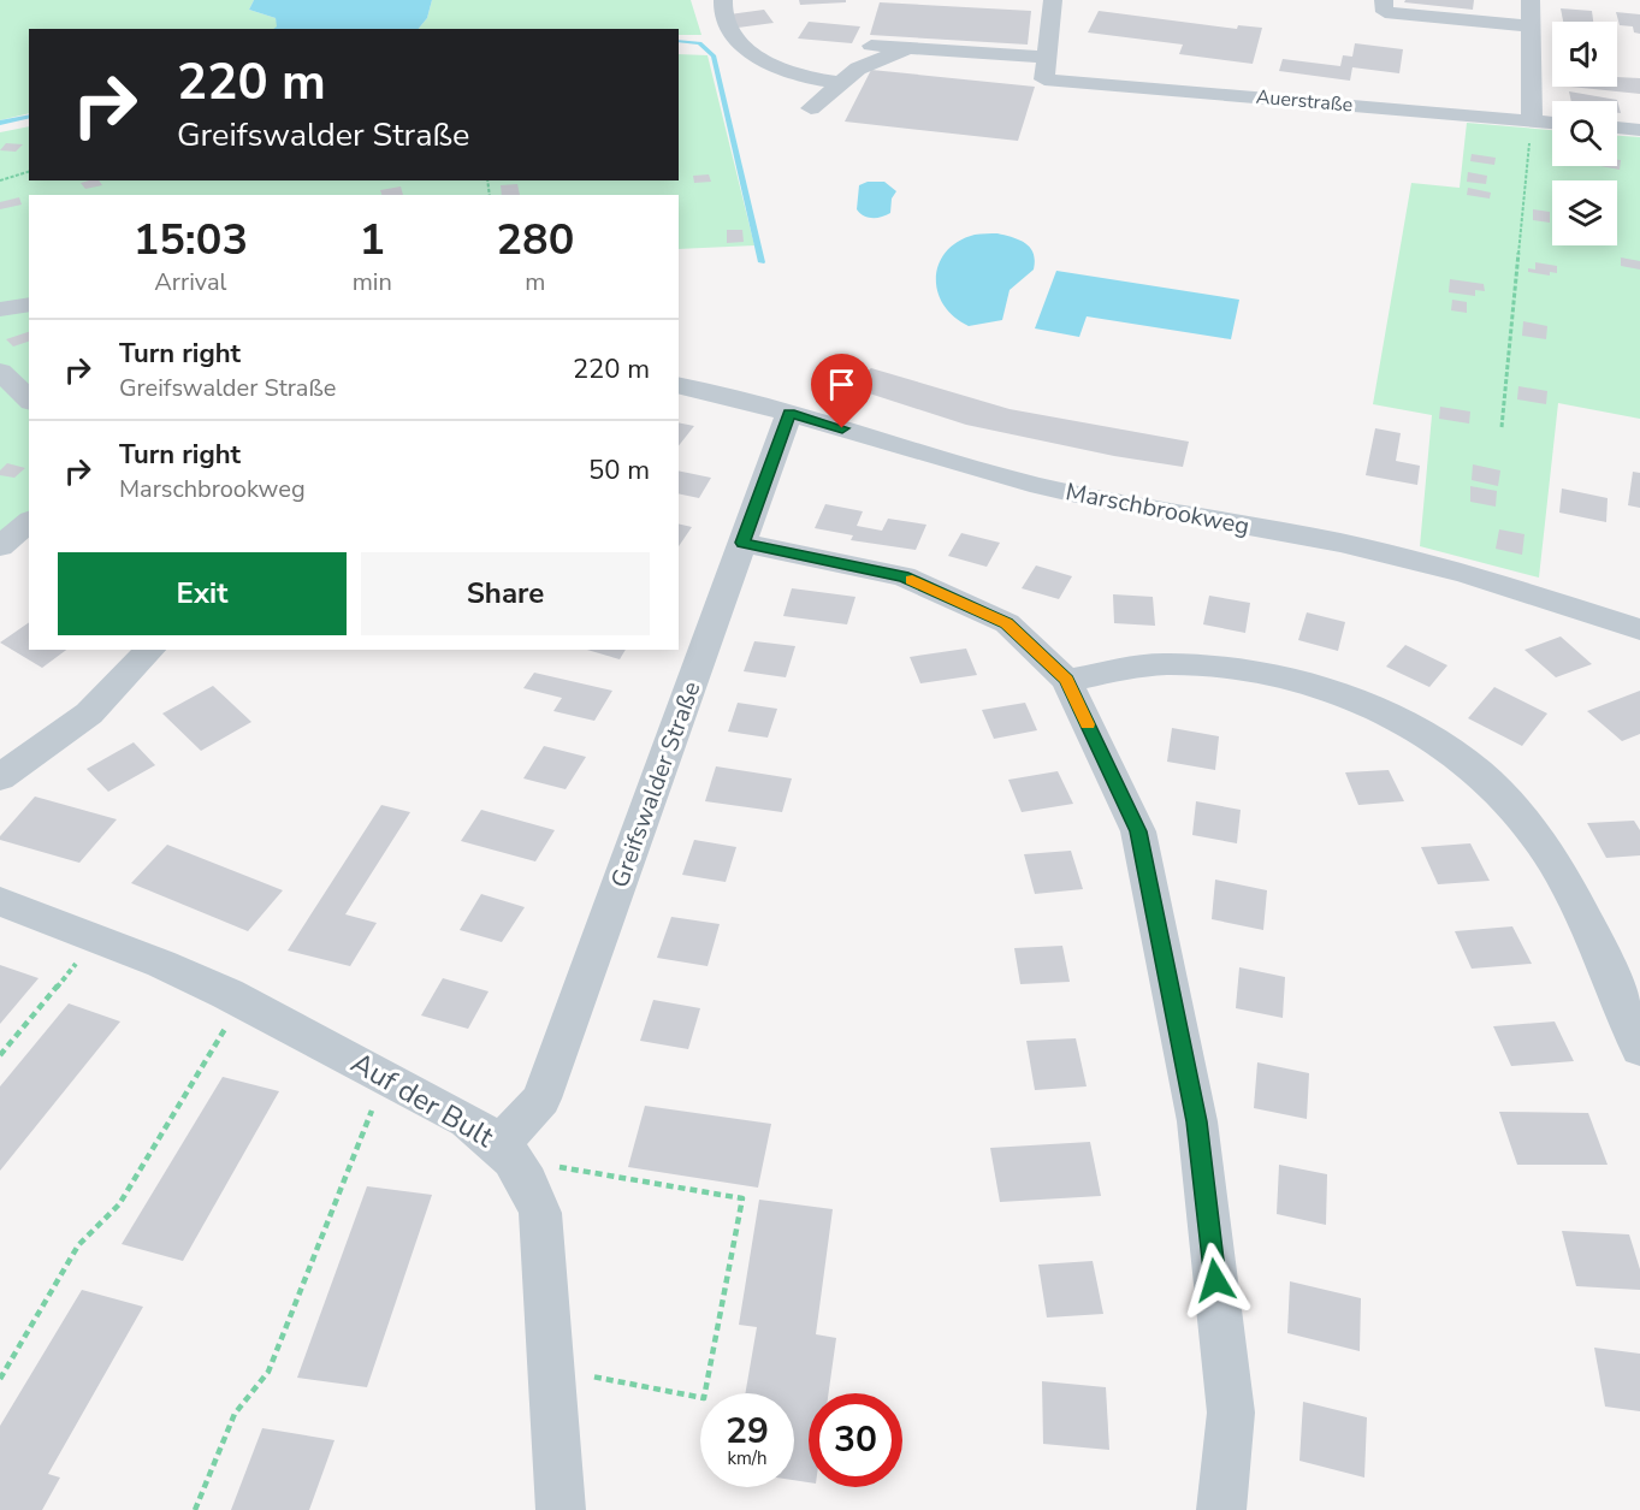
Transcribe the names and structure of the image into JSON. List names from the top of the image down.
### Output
{
  "streets": {
    "street": [
      "Auerstraße",
      "Marschbrookweg",
      "Greifswalder Straße",
      "Auf der Bult"
    ]
  },
  "crossings": [
    ["Marschbrookweg", "Greifswalder Straße"],
    ["Greifswalder Straße", "Auf der Bult"]
  ],
  "page": {
    "turn": ["220 m", "Greifswalder Straße"],
    "eta": [
      "15:03",
      "Arrival",
      "1",
      "min",
      "280",
      "m"
    ],
    "list": [
      {
        "name": "Turn right",
        "note": "Greifswalder Straße",
        "value": "220 m"
      },
      {
        "name": "Turn right",
        "note": "Marschbrookweg",
        "value": "50 m"
      }
    ],
    "buttons": ["Exit", "Share"],
    "speed": "29 km/h",
    "limit": "30"
  }
}
